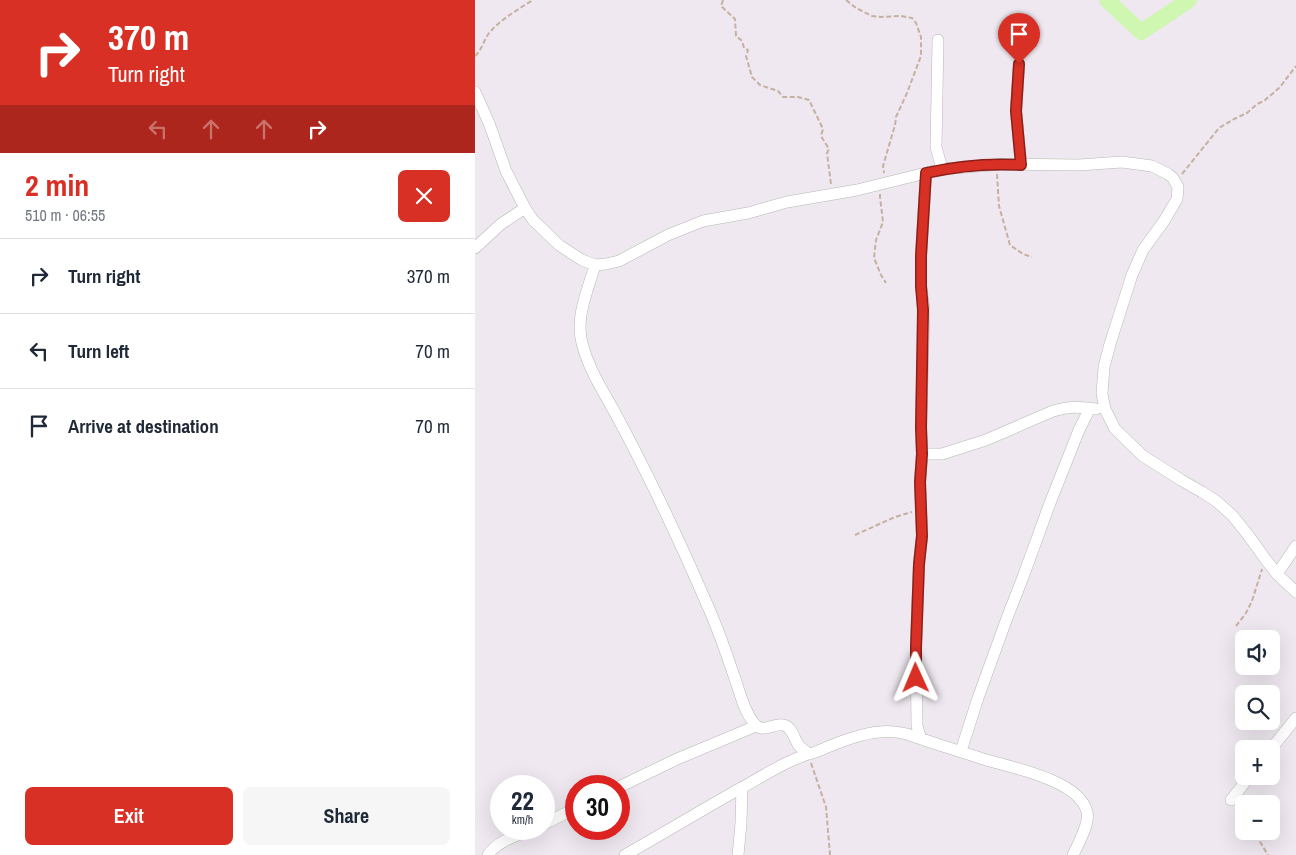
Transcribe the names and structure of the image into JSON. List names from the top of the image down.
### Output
{
  "page": {
    "turn": ["370 m", "Turn right"],
    "heading": ["2 min", "510 m · 06:55"],
    "list": [
      {
        "name": "Turn right",
        "value": "370 m"
      },
      {
        "name": "Turn left",
        "value": "70 m"
      },
      {
        "name": "Arrive at destination",
        "value": "70 m"
      }
    ],
    "map_buttons": ["+", "−"],
    "speed": "22 km/h",
    "limit": "30",
    "buttons": ["Exit", "Share"]
  }
}
